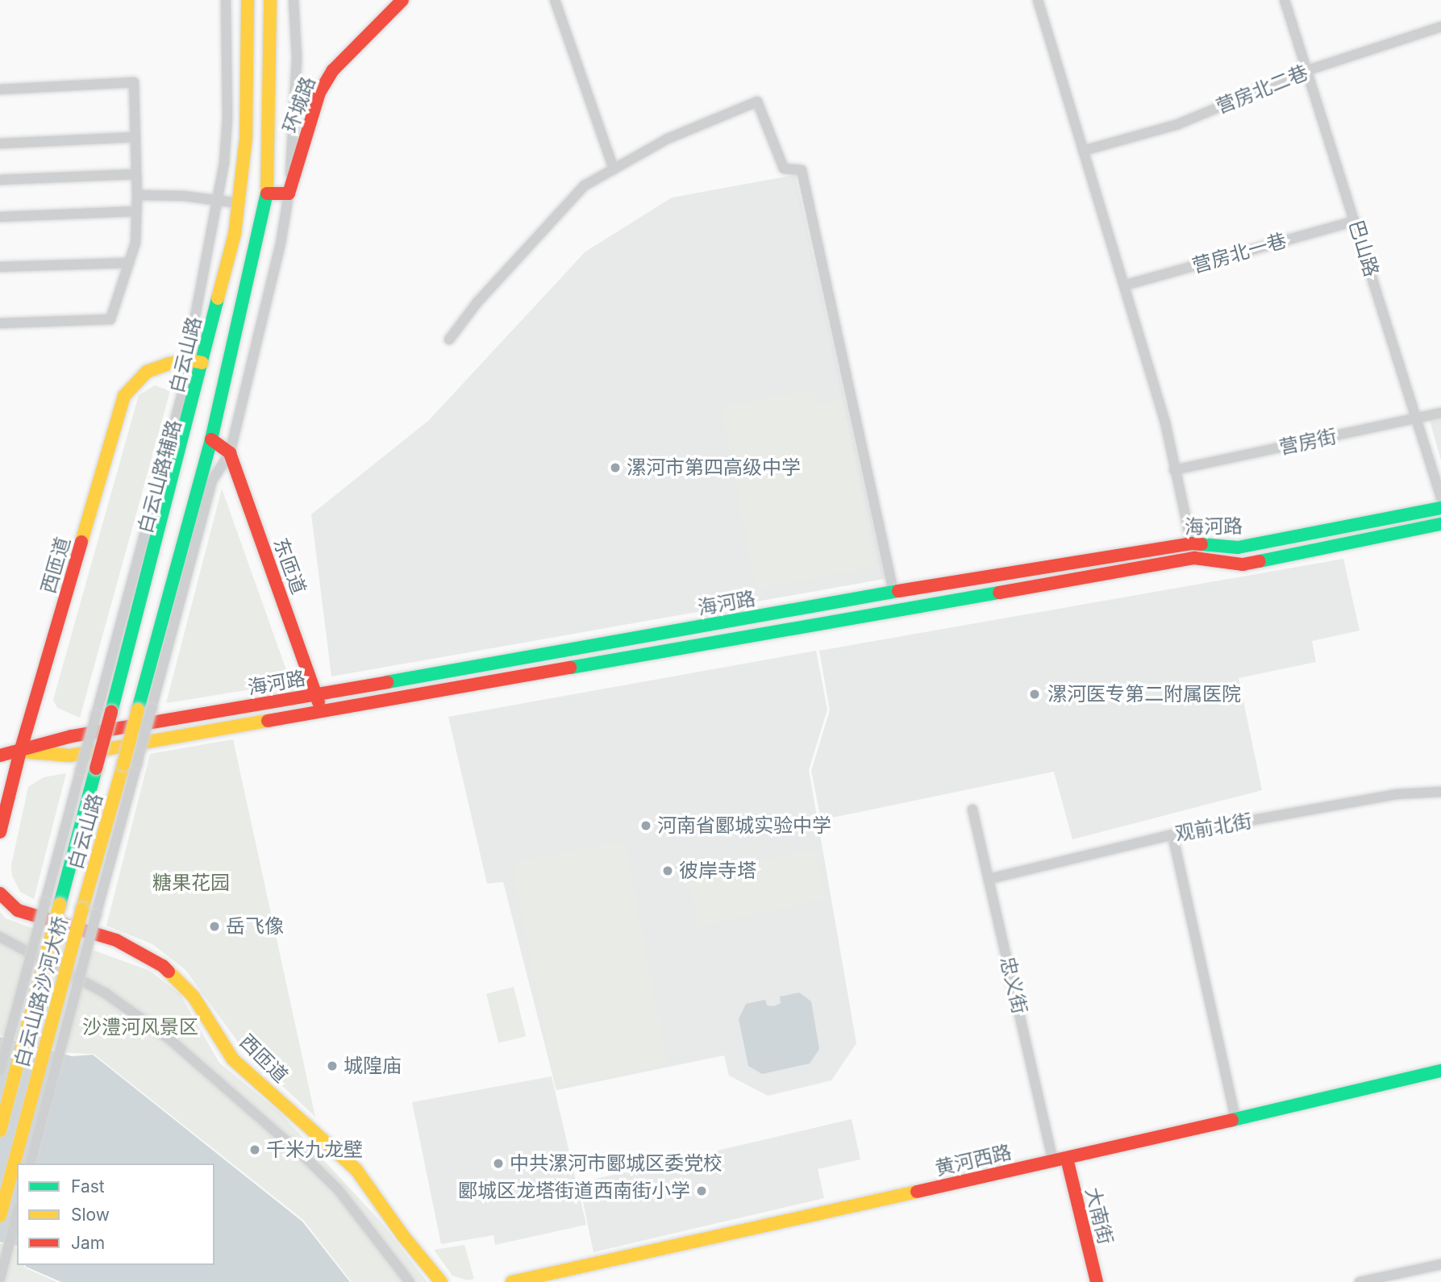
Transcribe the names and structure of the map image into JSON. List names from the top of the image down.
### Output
{
  "streets": {
    "main road": [
      "环城路",
      "白云山路",
      "海河路",
      "西匝道",
      "东匝道",
      "白云山路沙河大桥",
      "黄河西路",
      "大南街"
    ],
    "street": [
      "营房北二巷",
      "巴山路",
      "营房北一巷",
      "营房街",
      "白云山路辅路",
      "观前北街",
      "忠义街"
    ]
  },
  "crossings": [
    ["营房北二巷", "巴山路"],
    ["巴山路", "营房北一巷"],
    ["巴山路", "营房街"],
    ["白云山路", "白云山路辅路"],
    ["白云山路", "西匝道"],
    ["白云山路", "白云山路沙河大桥"],
    ["白云山路辅路", "西匝道"],
    ["白云山路辅路", "白云山路沙河大桥"],
    ["海河路", "西匝道"],
    ["海河路", "东匝道"],
    ["东匝道", "白云山路沙河大桥"],
    ["观前北街", "忠义街"],
    ["忠义街", "黄河西路"],
    ["黄河西路", "大南街"]
  ],
  "parks": ["糖果花园", "沙澧河风景区"],
  "places": [
    "漯河市第四高级中学",
    "漯河医专第二附属医院",
    "河南省郾城实验中学",
    "彼岸寺塔",
    "岳飞像",
    "城隍庙",
    "千米九龙壁",
    "中共漯河市郾城区委党校",
    "郾城区龙塔街道西南街小学"
  ],
  "legend": ["Fast", "Slow", "Jam"]
}
